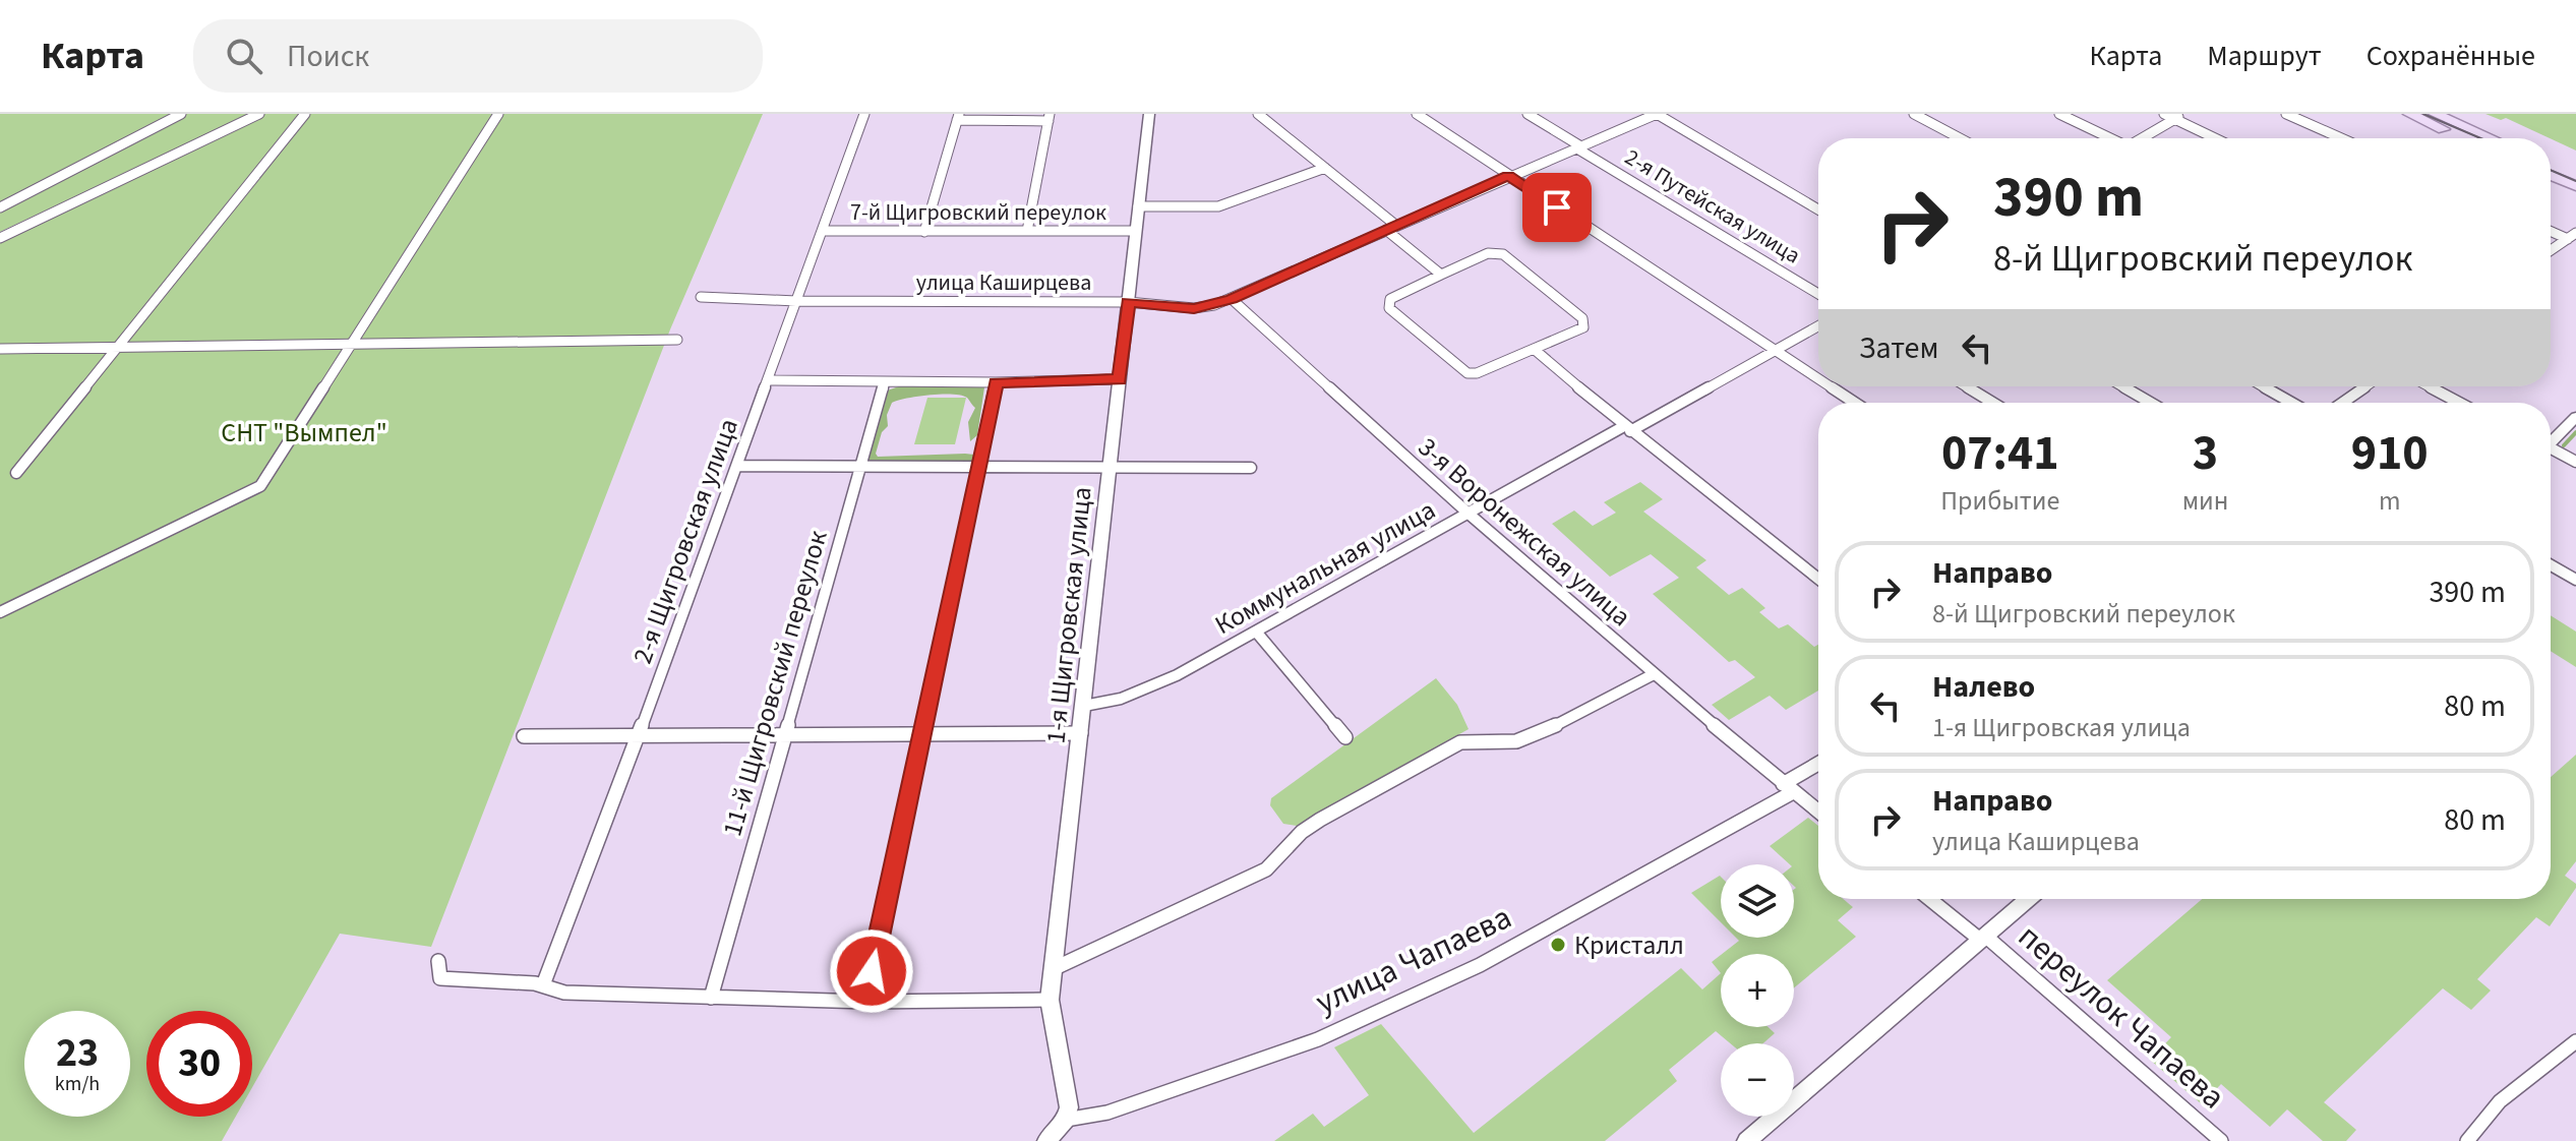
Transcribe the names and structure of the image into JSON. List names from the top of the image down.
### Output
{
  "streets": {
    "street": [
      "2-я Путейская улица",
      "7-й Щигровский переулок",
      "улица Каширцева",
      "3-я Воронежская улица",
      "2-я Щигровская улица",
      "Коммунальная улица",
      "1-я Щигровская улица",
      "11-й Щигровский переулок",
      "улица Чапаева",
      "переулок Чапаева"
    ]
  },
  "crossings": [
    ["2-я Путейская улица", "улица Каширцева"],
    ["7-й Щигровский переулок", "2-я Щигровская улица"],
    ["7-й Щигровский переулок", "1-я Щигровская улица"],
    ["улица Каширцева", "3-я Воронежская улица"],
    ["улица Каширцева", "2-я Щигровская улица"],
    ["улица Каширцева", "1-я Щигровская улица"],
    ["3-я Воронежская улица", "Коммунальная улица"],
    ["3-я Воронежская улица", "улица Чапаева"],
    ["Коммунальная улица", "1-я Щигровская улица"],
    ["1-я Щигровская улица", "улица Чапаева"]
  ],
  "parks": ["СНТ \"Вымпел\""],
  "places": ["Кристалл"],
  "page": {
    "header": "Карта",
    "search": "Поиск",
    "nav": ["Карта", "Маршрут", "Сохранённые"],
    "turn": ["390 m", "8-й Щигровский переулок"],
    "then": "Затем",
    "eta": [
      "07:41",
      "Прибытие",
      "3",
      "мин",
      "910",
      "m"
    ],
    "list": [
      {
        "name": "Направо",
        "note": "8-й Щигровский переулок",
        "value": "390 m"
      },
      {
        "name": "Налево",
        "note": "1-я Щигровская улица",
        "value": "80 m"
      },
      {
        "name": "Направо",
        "note": "улица Каширцева",
        "value": "80 m"
      }
    ],
    "map_buttons": ["+", "−"],
    "speed": "23 km/h",
    "limit": "30"
  }
}
